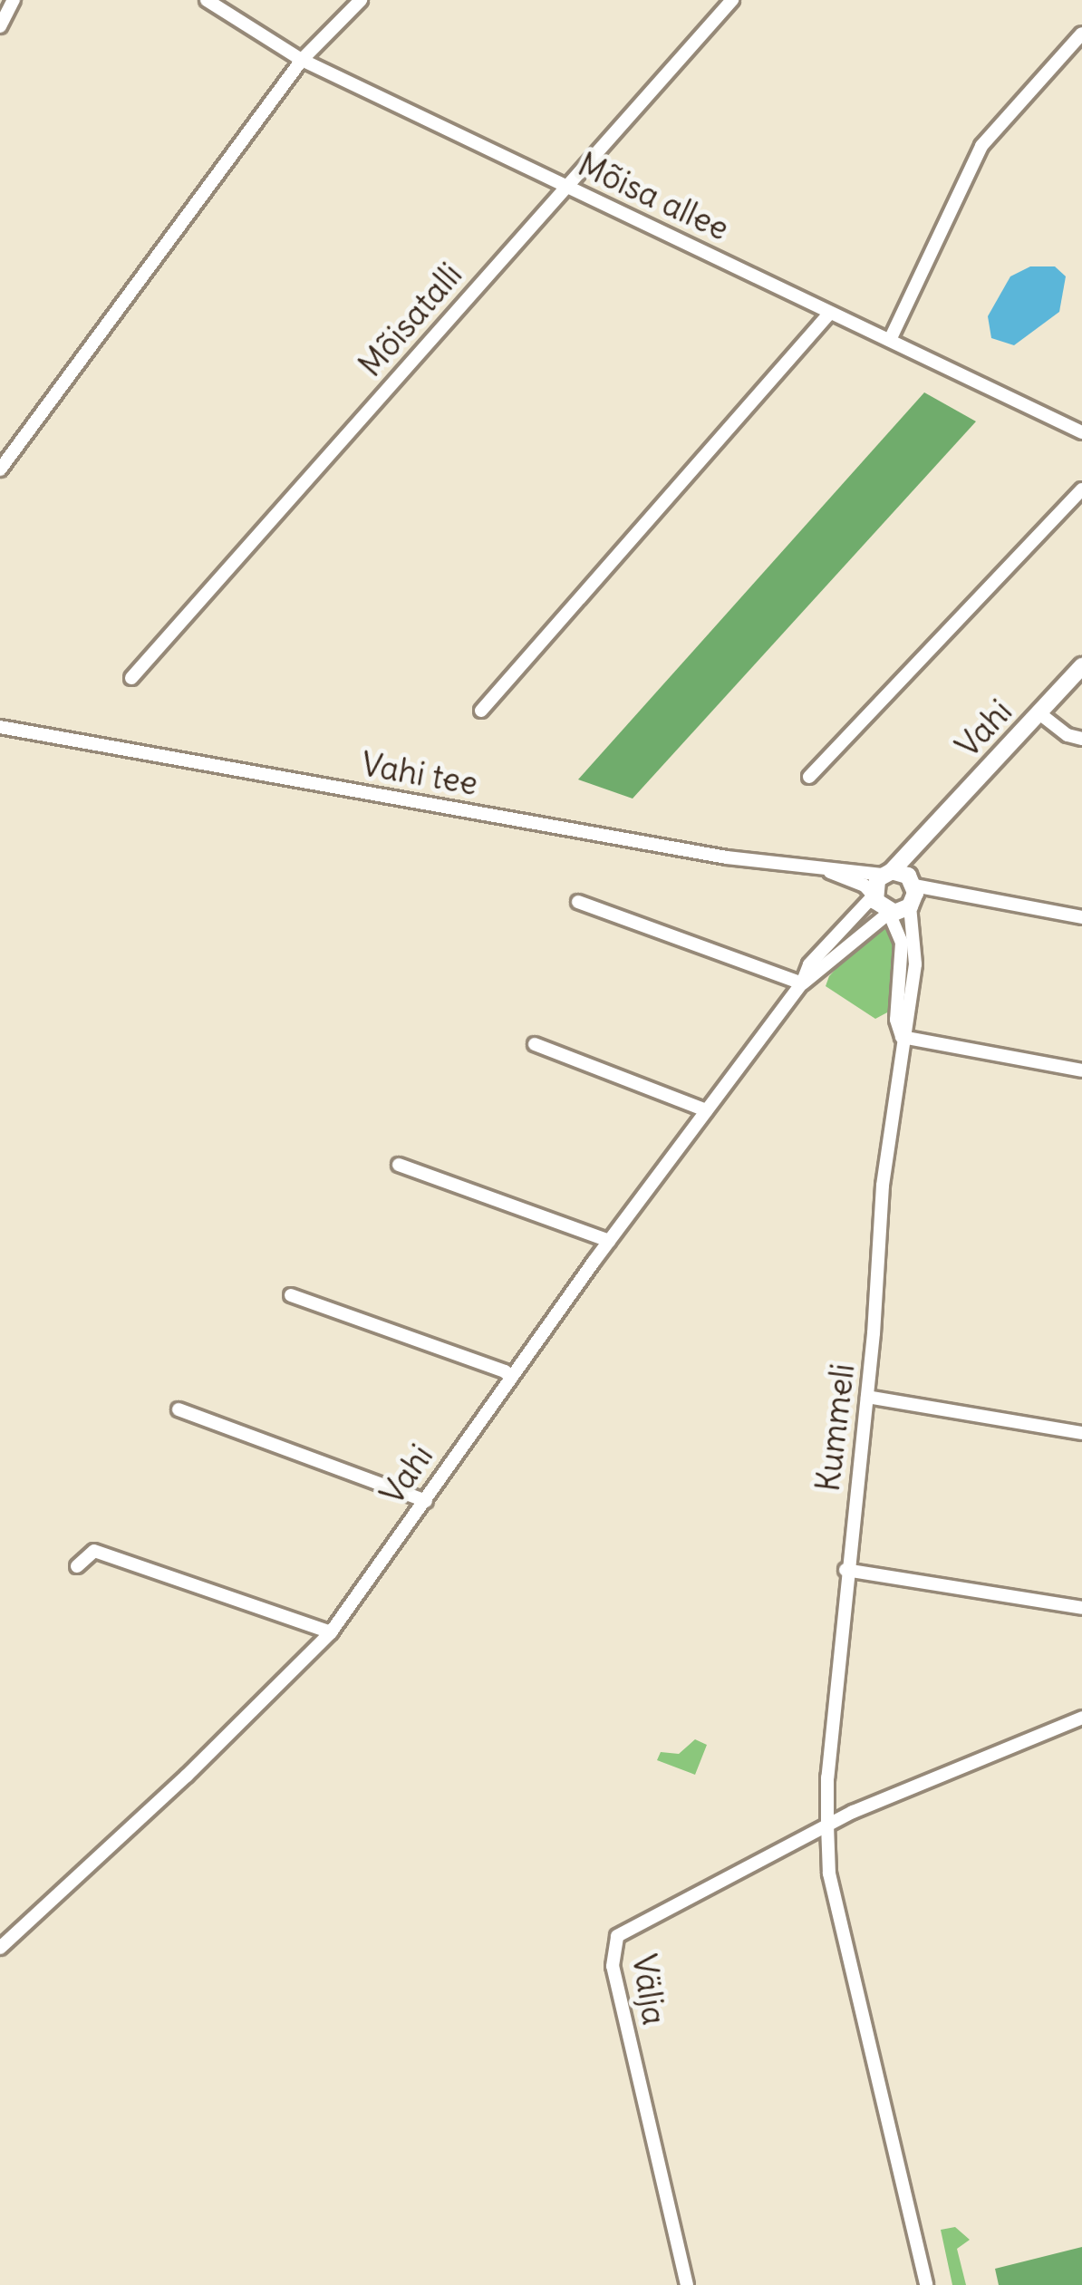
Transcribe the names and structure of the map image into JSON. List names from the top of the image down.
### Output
{
  "streets": {
    "street": [
      "Mõisa allee",
      "Mõisatalli",
      "Vahi",
      "Vahi tee",
      "Kummeli",
      "Välja"
    ]
  },
  "crossings": [
    ["Mõisa allee", "Mõisatalli"],
    ["Vahi", "Vahi tee"],
    ["Vahi", "Kummeli"],
    ["Vahi tee", "Kummeli"],
    ["Kummeli", "Välja"]
  ]
}
